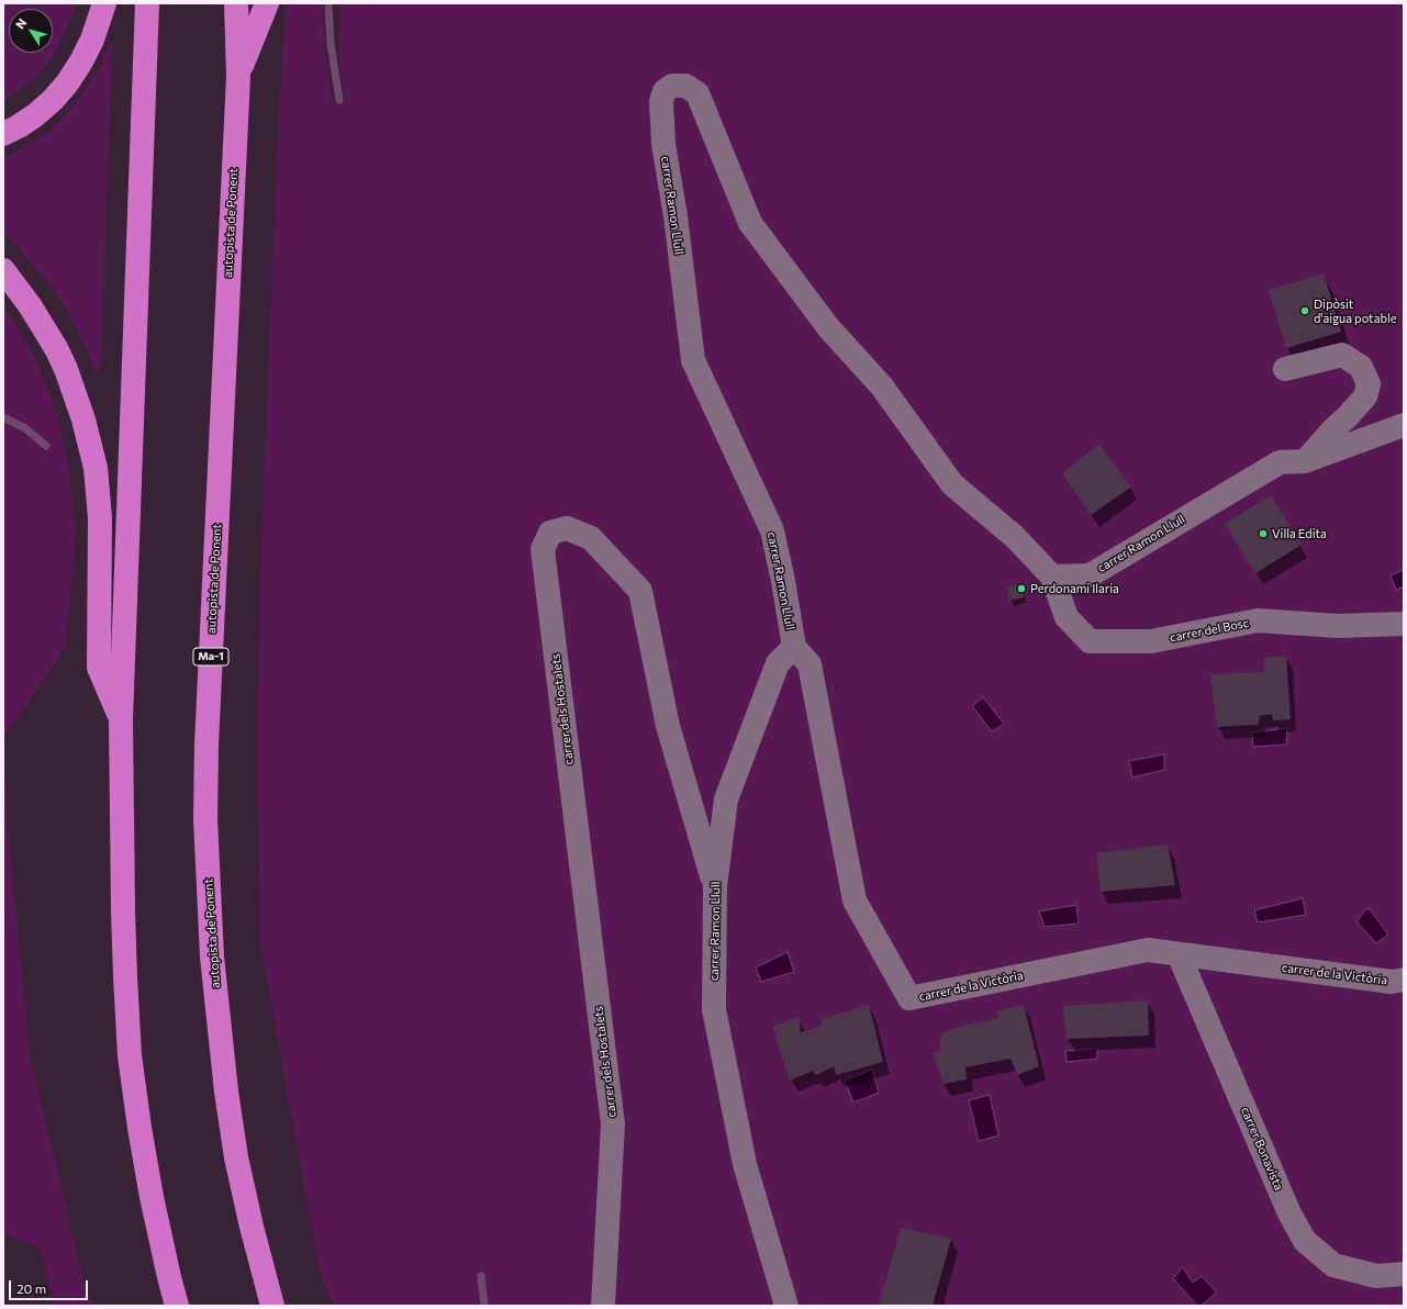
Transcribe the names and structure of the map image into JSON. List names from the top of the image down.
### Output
{
  "streets": {
    "highway": ["autopista de Ponent", "Ma-1"],
    "street": [
      "carrer Ramon Llull",
      "carrer del Bosc",
      "carrer dels Hostalets",
      "carrer de la Victòria",
      "carrer Bonavista"
    ]
  },
  "crossings": [
    ["carrer Ramon Llull", "carrer del Bosc"],
    ["carrer Ramon Llull", "carrer dels Hostalets"],
    ["carrer Ramon Llull", "carrer de la Victòria"],
    ["carrer de la Victòria", "carrer Bonavista"]
  ],
  "places": ["Dipòsit d'aigua potable", "Villa Edita", "Perdonami Ilaria"],
  "scale_bar": "20 m",
  "north": "top left"
}
